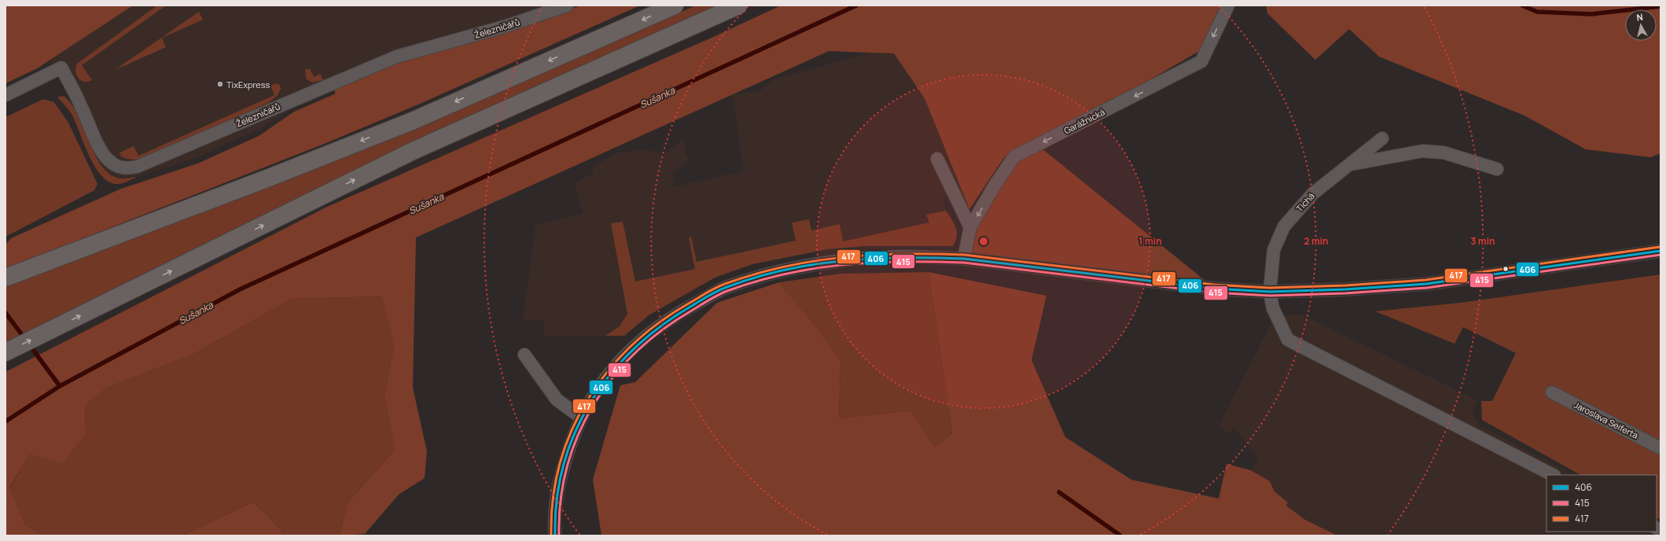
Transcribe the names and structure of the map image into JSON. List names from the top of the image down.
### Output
{
  "streets": {
    "street": [
      "Železničářů",
      "Garážnická",
      "Tichá",
      "Jaroslava Seiferta"
    ]
  },
  "one_way": ["Garážnická"],
  "water": ["Sušanka"],
  "places": ["TixExpress"],
  "lines": ["transit line 417", "transit line 406", "transit line 415"],
  "legend": ["406", "415", "417"],
  "north": "top",
  "rings": ["1 min", "2 min", "3 min"]
}
